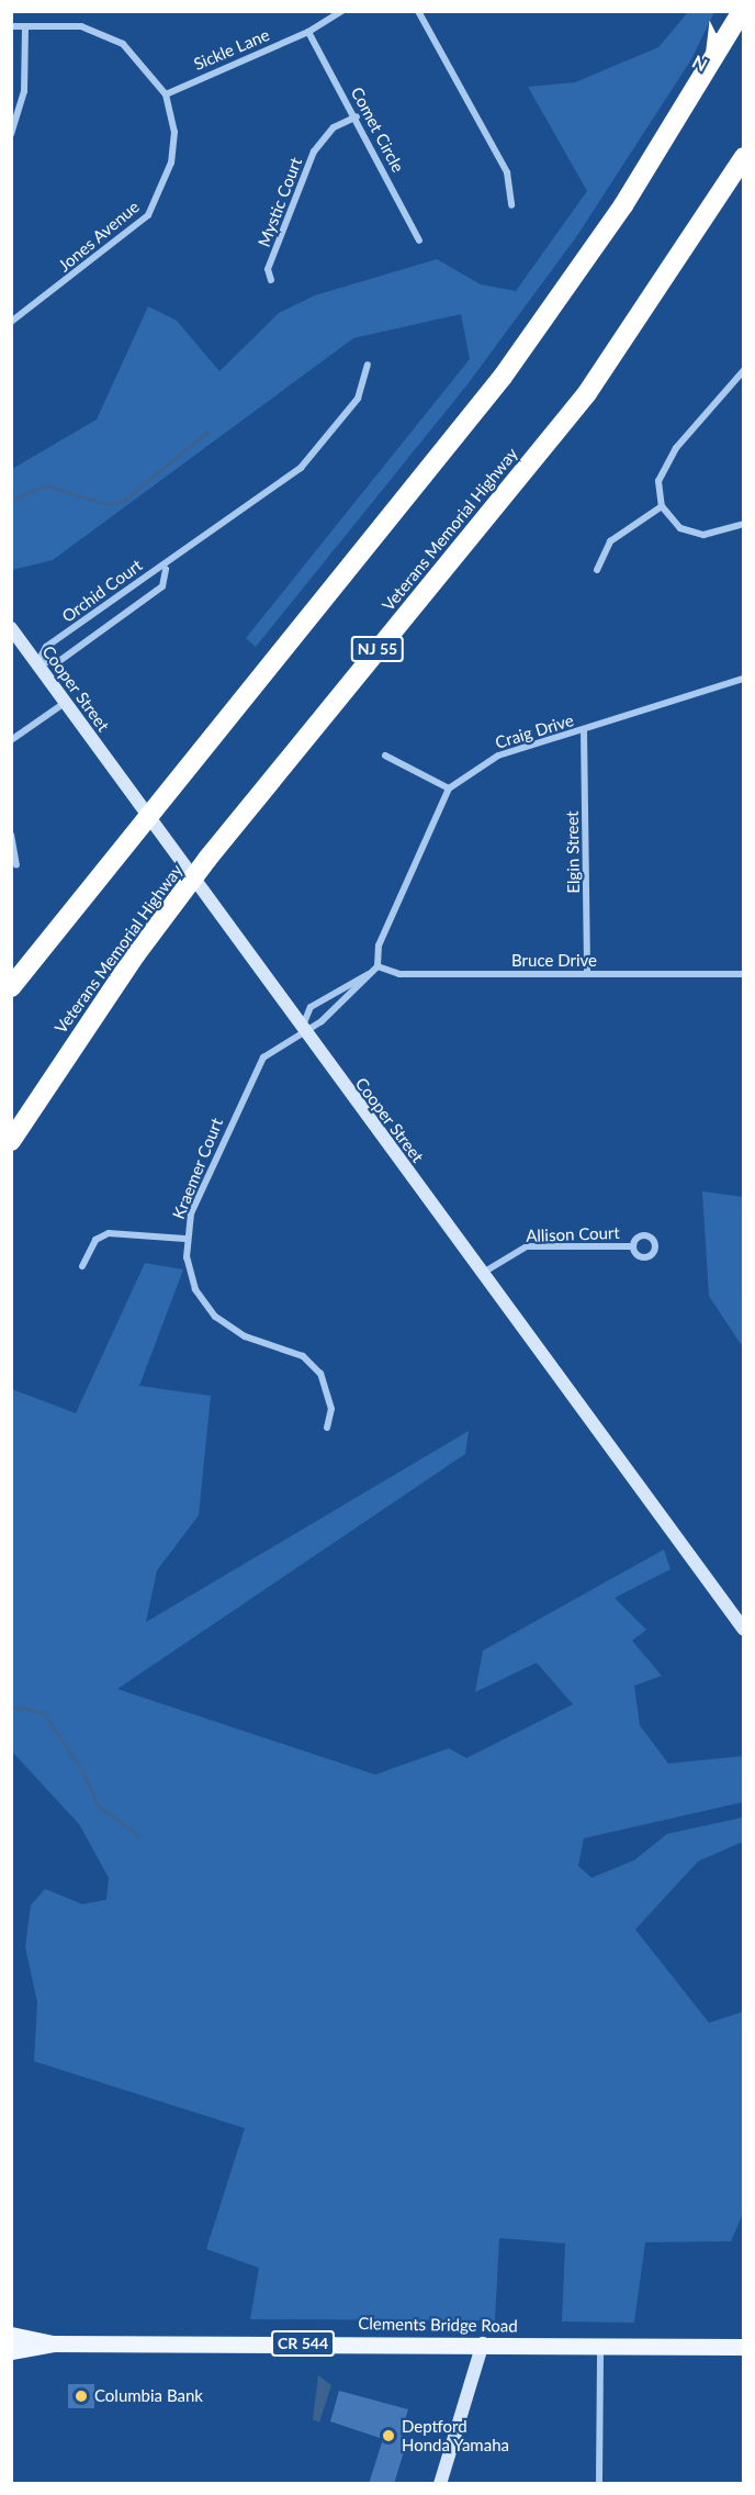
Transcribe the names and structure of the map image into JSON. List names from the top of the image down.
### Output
{
  "streets": {
    "highway": ["Veterans Memorial Highway", "NJ 55"],
    "main road": ["Cooper Street", "Clements Bridge Road", "CR 544"],
    "street": [
      "Sickle Lane",
      "Comet Circle",
      "Mystic Court",
      "Jones Avenue",
      "Orchid Court",
      "Craig Drive",
      "Elgin Street",
      "Bruce Drive",
      "Kraemer Court",
      "Allison Court"
    ]
  },
  "crossings": [
    ["Sickle Lane", "Comet Circle"],
    ["Sickle Lane", "Jones Avenue"],
    ["Comet Circle", "Mystic Court"],
    ["Orchid Court", "Cooper Street"],
    ["Cooper Street", "Kraemer Court"],
    ["Cooper Street", "Allison Court"],
    ["Craig Drive", "Elgin Street"],
    ["Elgin Street", "Bruce Drive"]
  ],
  "places": ["Columbia Bank", "Deptford Honda Yamaha"],
  "north": "bottom left"
}
